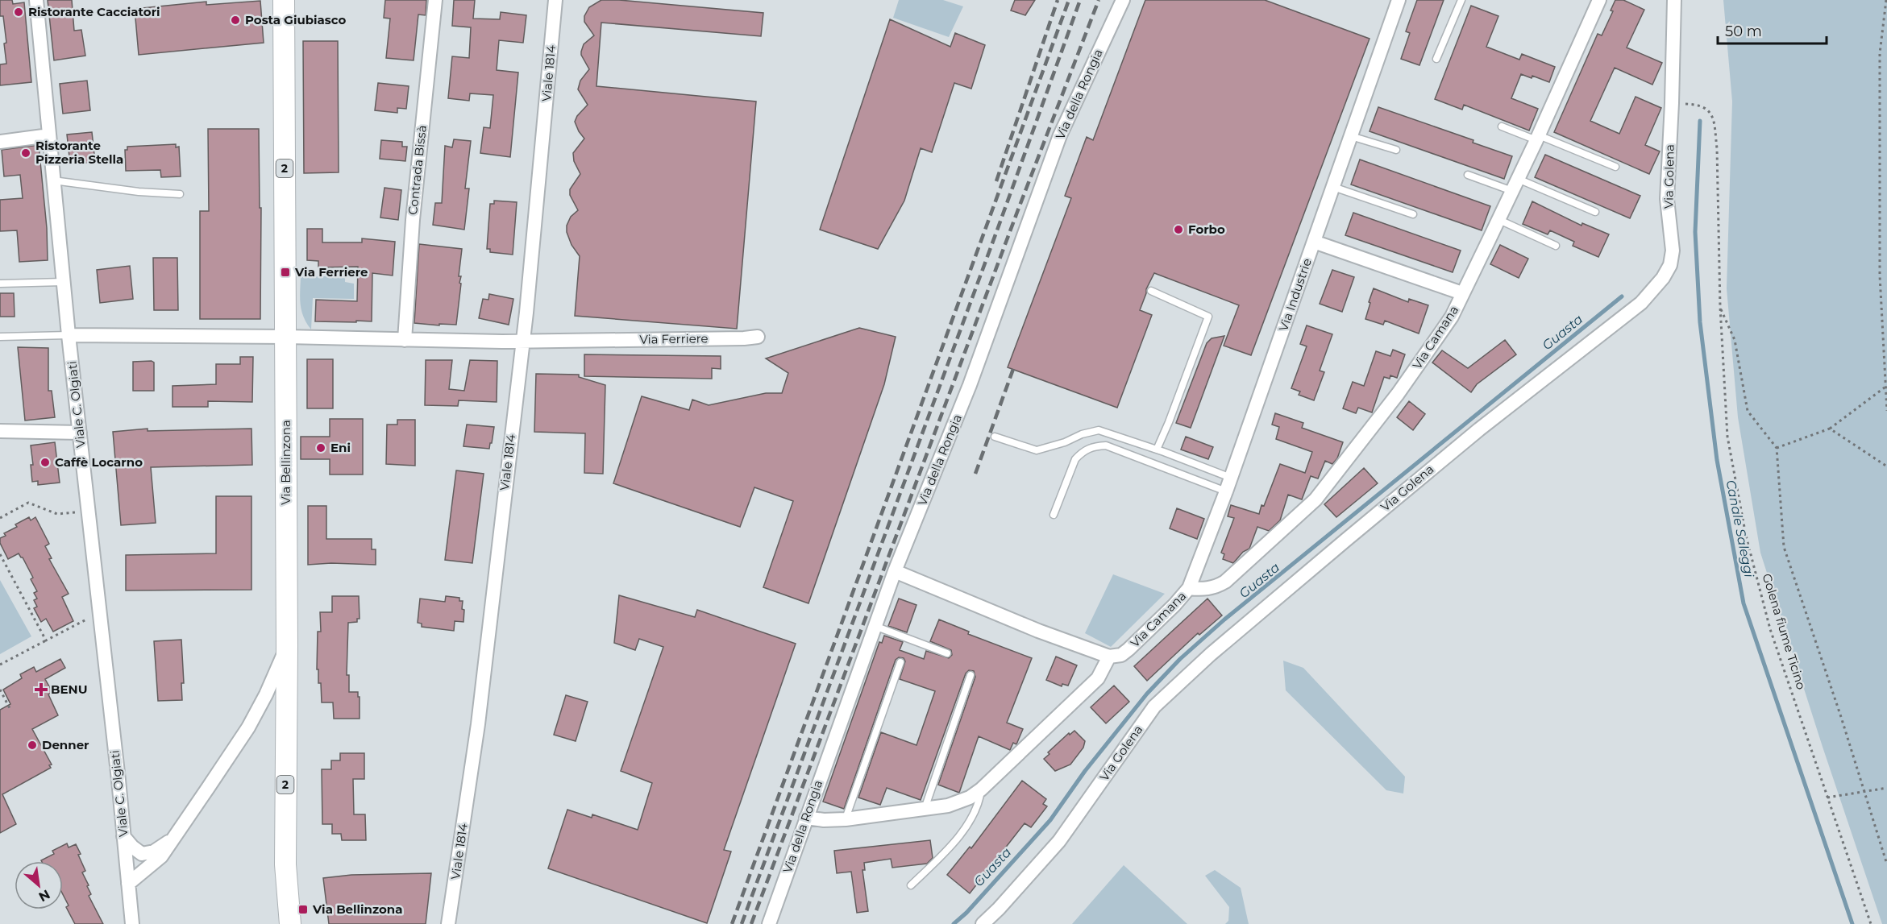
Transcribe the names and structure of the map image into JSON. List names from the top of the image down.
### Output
{
  "streets": {
    "main road": ["2", "Via Bellinzona"],
    "street": [
      "Viale 1814",
      "Via della Rongia",
      "Contrada Bissà",
      "Via Golena",
      "Via Industrie",
      "Via Camana",
      "Via Ferriere",
      "Viale C. Olgiati"
    ],
    "path": ["Golena fiume Ticino"]
  },
  "crossings": [
    ["Viale 1814", "Via Ferriere"],
    ["Contrada Bissà", "Via Ferriere"],
    ["Via Golena", "Golena fiume Ticino"],
    ["Via Industrie", "Via Camana"],
    ["Via Ferriere", "Viale C. Olgiati"],
    ["Via Ferriere", "Via Bellinzona"]
  ],
  "water": ["Guasta", "Canale Saleggi"],
  "places": {
    "other": [
      "Ristorante Cacciatori",
      "Posta Giubiasco",
      "Ristorante Pizzeria Stella",
      "Forbo",
      "Eni",
      "Caffè Locarno",
      "Denner"
    ],
    "transit": ["Via Ferriere", "Via Bellinzona"],
    "health": ["BENU"]
  },
  "scale_bar": "50 m",
  "north": "bottom right"
}
